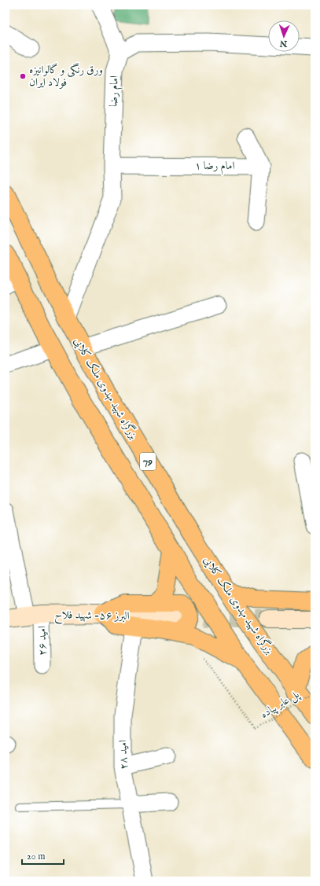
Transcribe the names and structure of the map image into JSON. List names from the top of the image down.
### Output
{
  "streets": {
    "highway": ["بزرگراه شهید مهدوی ملک کلایی", "79"],
    "street": [
      "امام رضا",
      "امام رضا ۱",
      "البرز ۵۶- شهید فلاح",
      "امید ۲۶",
      "امید ۲۸"
    ],
    "path": ["پل عابر پیاده"]
  },
  "crossings": [
    ["امام رضا", "امام رضا ۱"],
    ["امام رضا", "بزرگراه شهید مهدوی ملک کلایی"],
    ["البرز ۵۶- شهید فلاح", "امید ۲۶"]
  ],
  "places": ["ورق رنگی و گالوانیزه فولاد ایران"],
  "scale_bar": "20 m",
  "north": "bottom"
}
